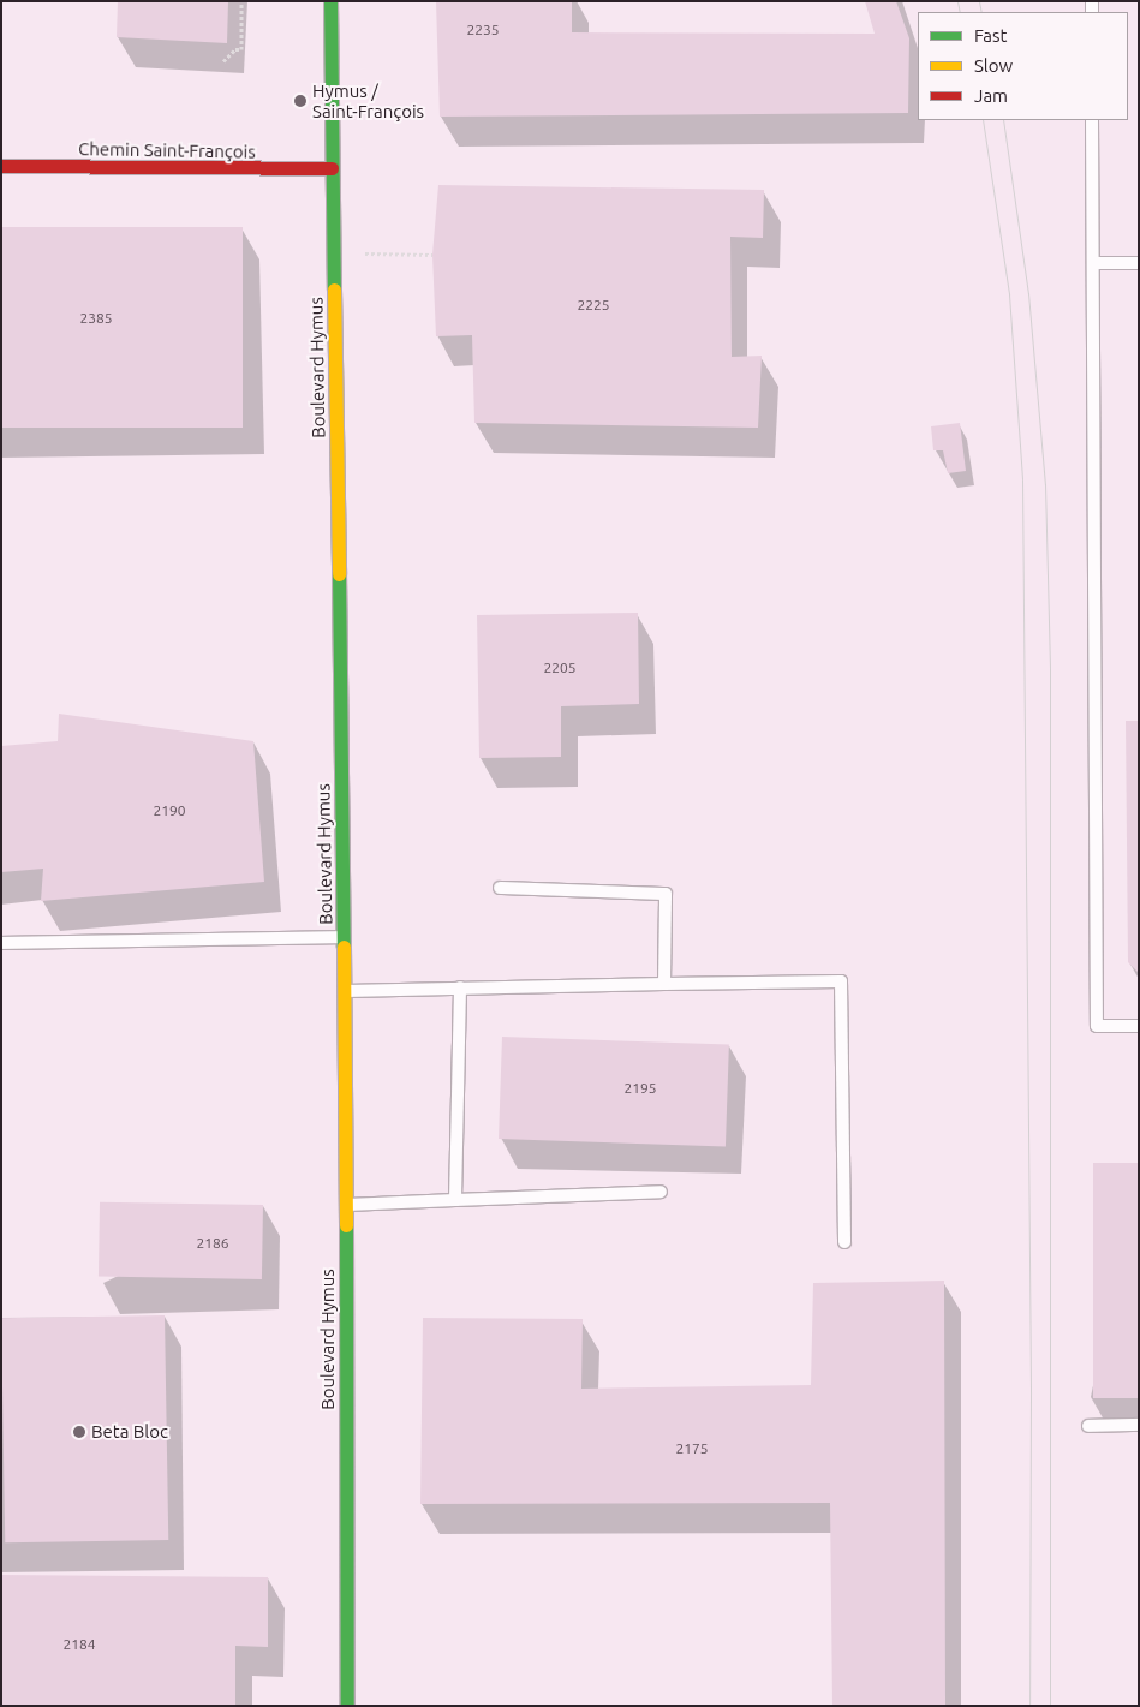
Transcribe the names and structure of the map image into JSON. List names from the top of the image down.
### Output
{
  "streets": {
    "street": ["Chemin Saint-François", "Boulevard Hymus"]
  },
  "crossings": [
    ["Chemin Saint-François", "Boulevard Hymus"]
  ],
  "places": ["Hymus / Saint-François", "Beta Bloc"],
  "house_numbers": [
    "2235",
    "2225",
    "2385",
    "2205",
    "2190",
    "2195",
    "2186",
    "2175",
    "2184"
  ],
  "legend": ["Fast", "Slow", "Jam"]
}
